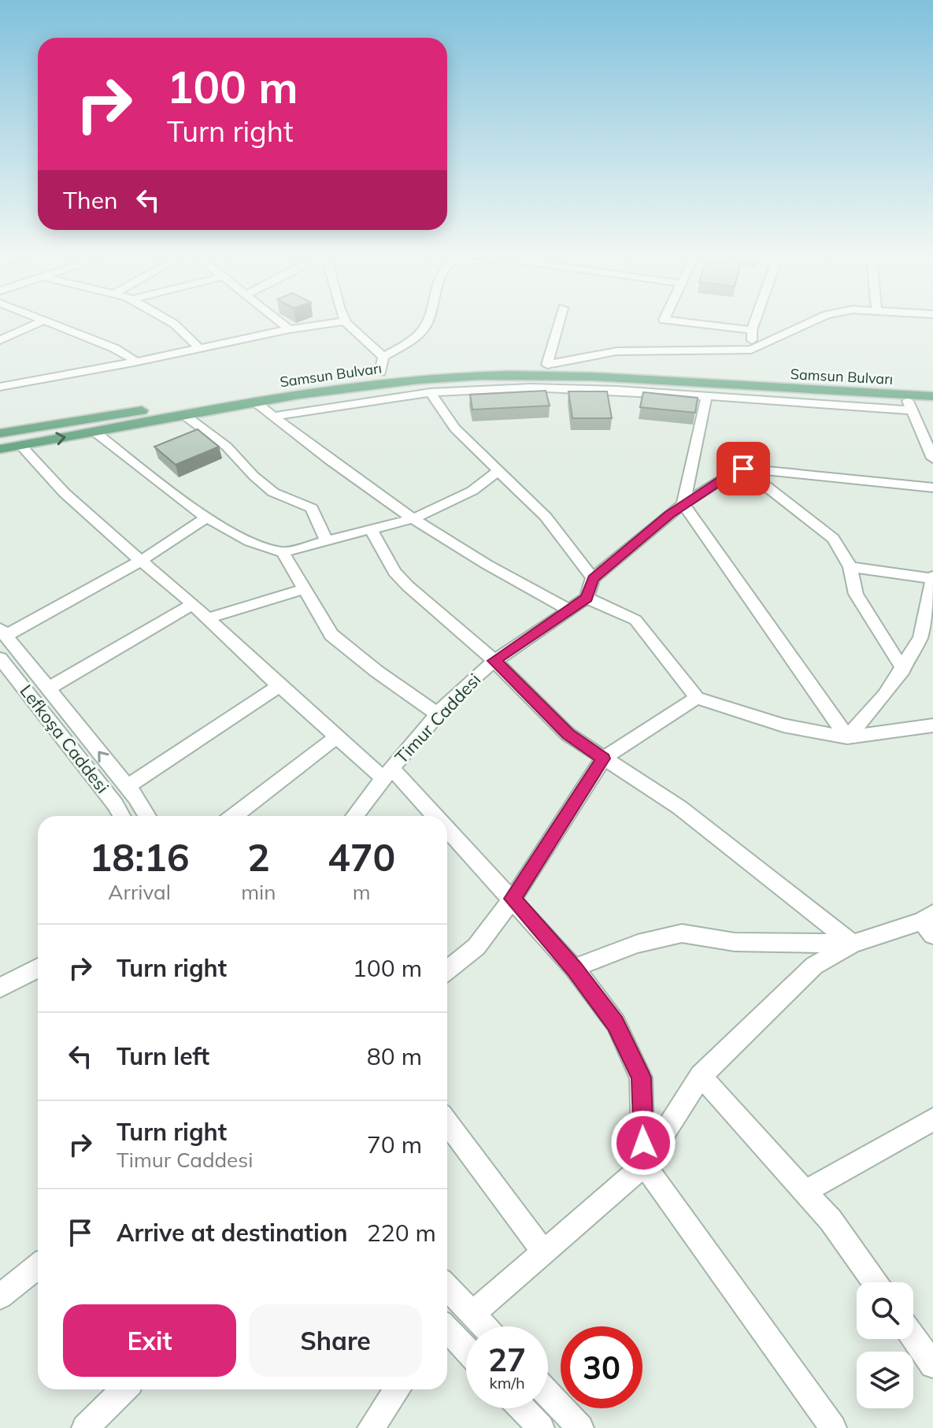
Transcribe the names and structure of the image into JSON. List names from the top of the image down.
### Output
{
  "streets": {
    "main road": ["Samsun Bulvarı"],
    "street": ["Timur Caddesi", "Lefkoşa Caddesi"]
  },
  "page": {
    "turn": ["100 m", "Turn right"],
    "then": "Then",
    "eta": [
      "18:16",
      "Arrival",
      "2",
      "min",
      "470",
      "m"
    ],
    "list": [
      {
        "name": "Turn right",
        "value": "100 m"
      },
      {
        "name": "Turn left",
        "value": "80 m"
      },
      {
        "name": "Turn right",
        "note": "Timur Caddesi",
        "value": "70 m"
      },
      {
        "name": "Arrive at destination",
        "value": "220 m"
      }
    ],
    "buttons": ["Exit", "Share"],
    "speed": "27 km/h",
    "limit": "30"
  }
}
